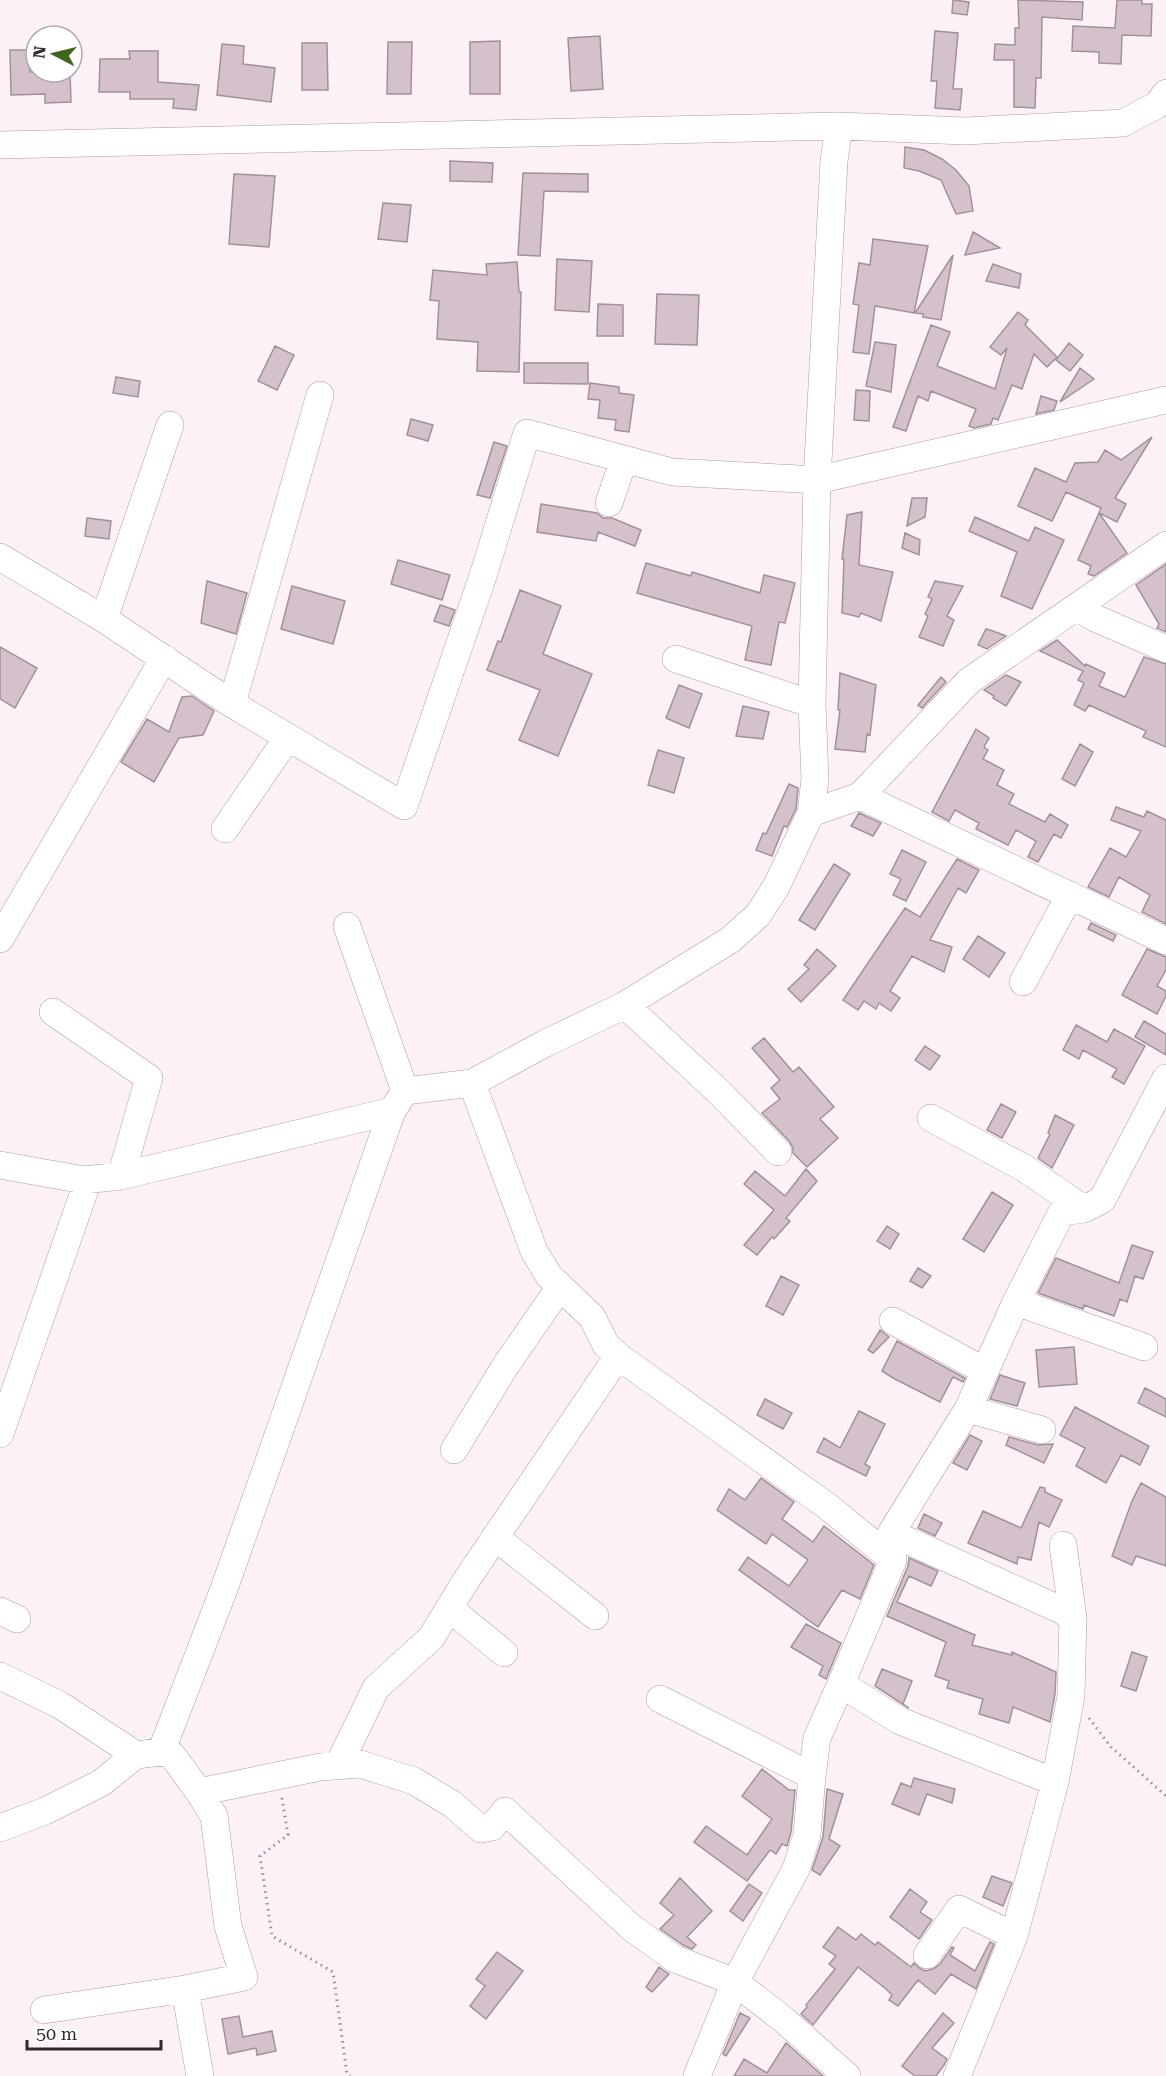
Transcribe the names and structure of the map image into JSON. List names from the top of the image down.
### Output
{
  "scale_bar": "50 m",
  "north": "left"
}
